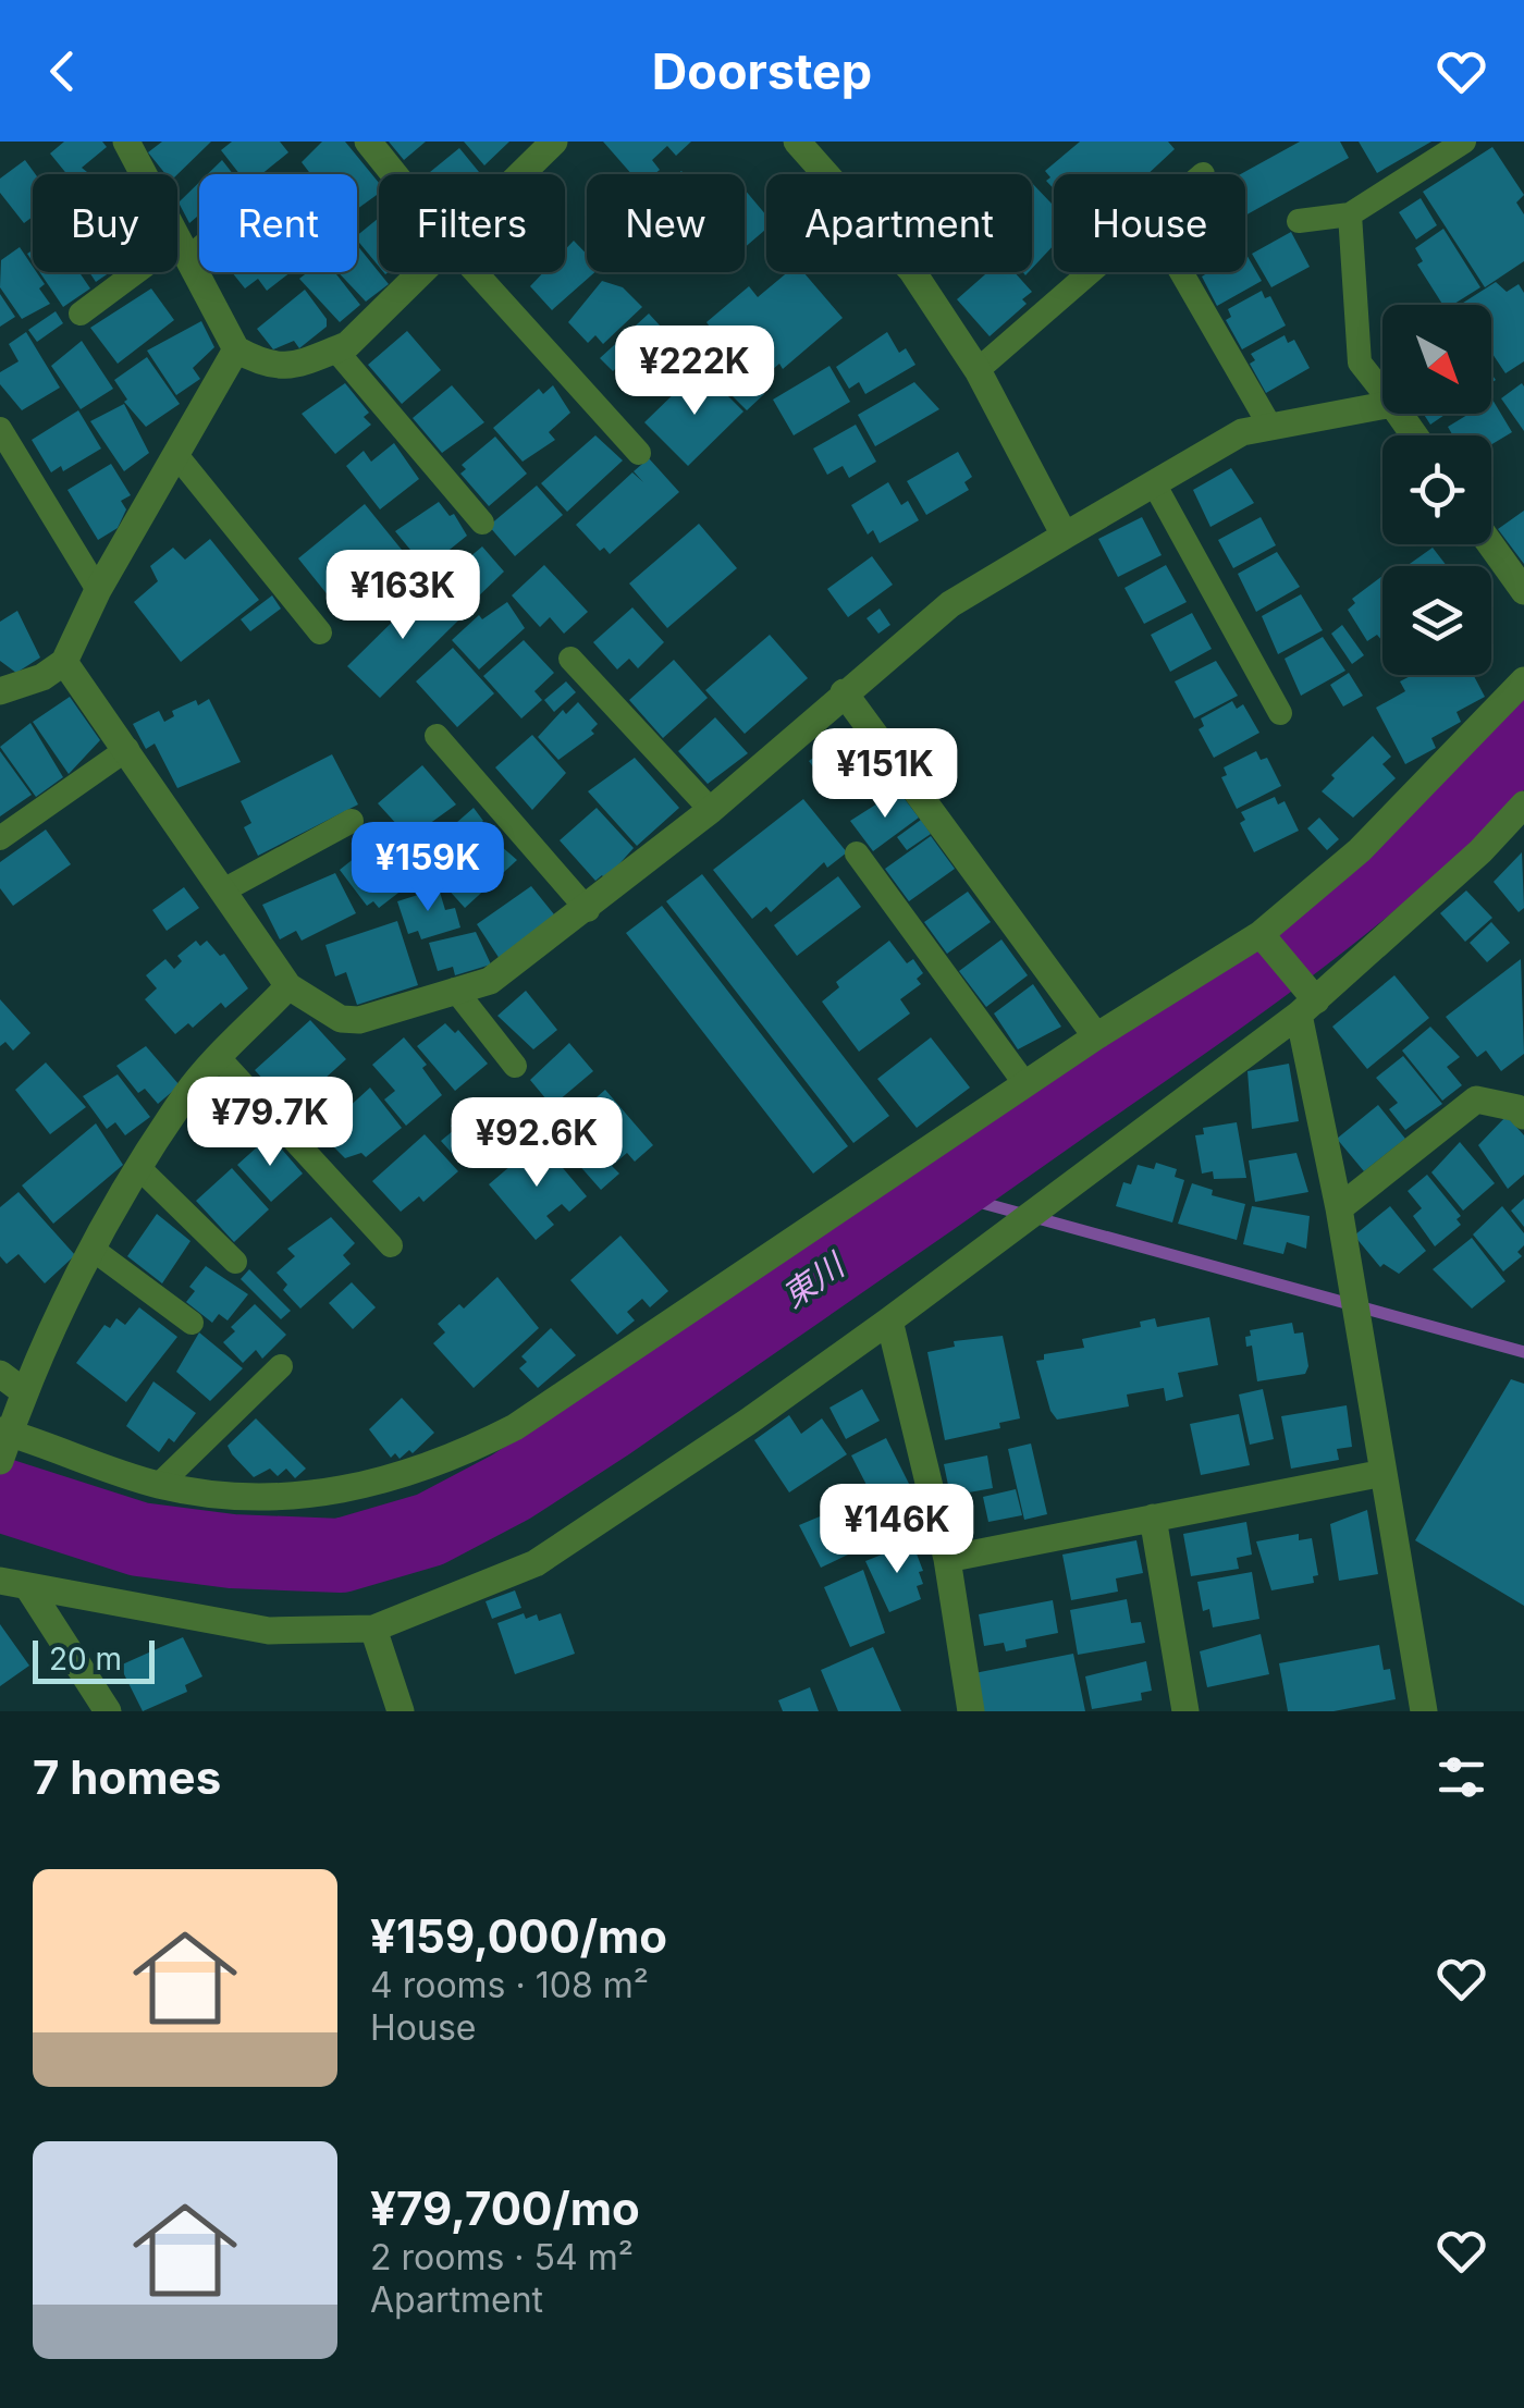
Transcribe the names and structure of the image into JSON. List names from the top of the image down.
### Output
{
  "water": ["東川"],
  "scale_bar": "20 m",
  "north": "bottom right",
  "page": {
    "header": "Doorstep",
    "chip": [
      "Buy",
      "Rent",
      "Filters",
      "New",
      "Apartment",
      "House"
    ],
    "price": [
      "¥222K",
      "¥163K",
      "¥151K",
      "¥159K",
      "¥79.7K",
      "¥92.6K",
      "¥146K"
    ],
    "scale": "20 m",
    "heading": "7 homes",
    "list": [
      {
        "name": "¥159,000/mo",
        "note": "4 rooms · 108 m² · House"
      },
      {
        "name": "¥79,700/mo",
        "note": "2 rooms · 54 m² · Apartment"
      }
    ]
  }
}
